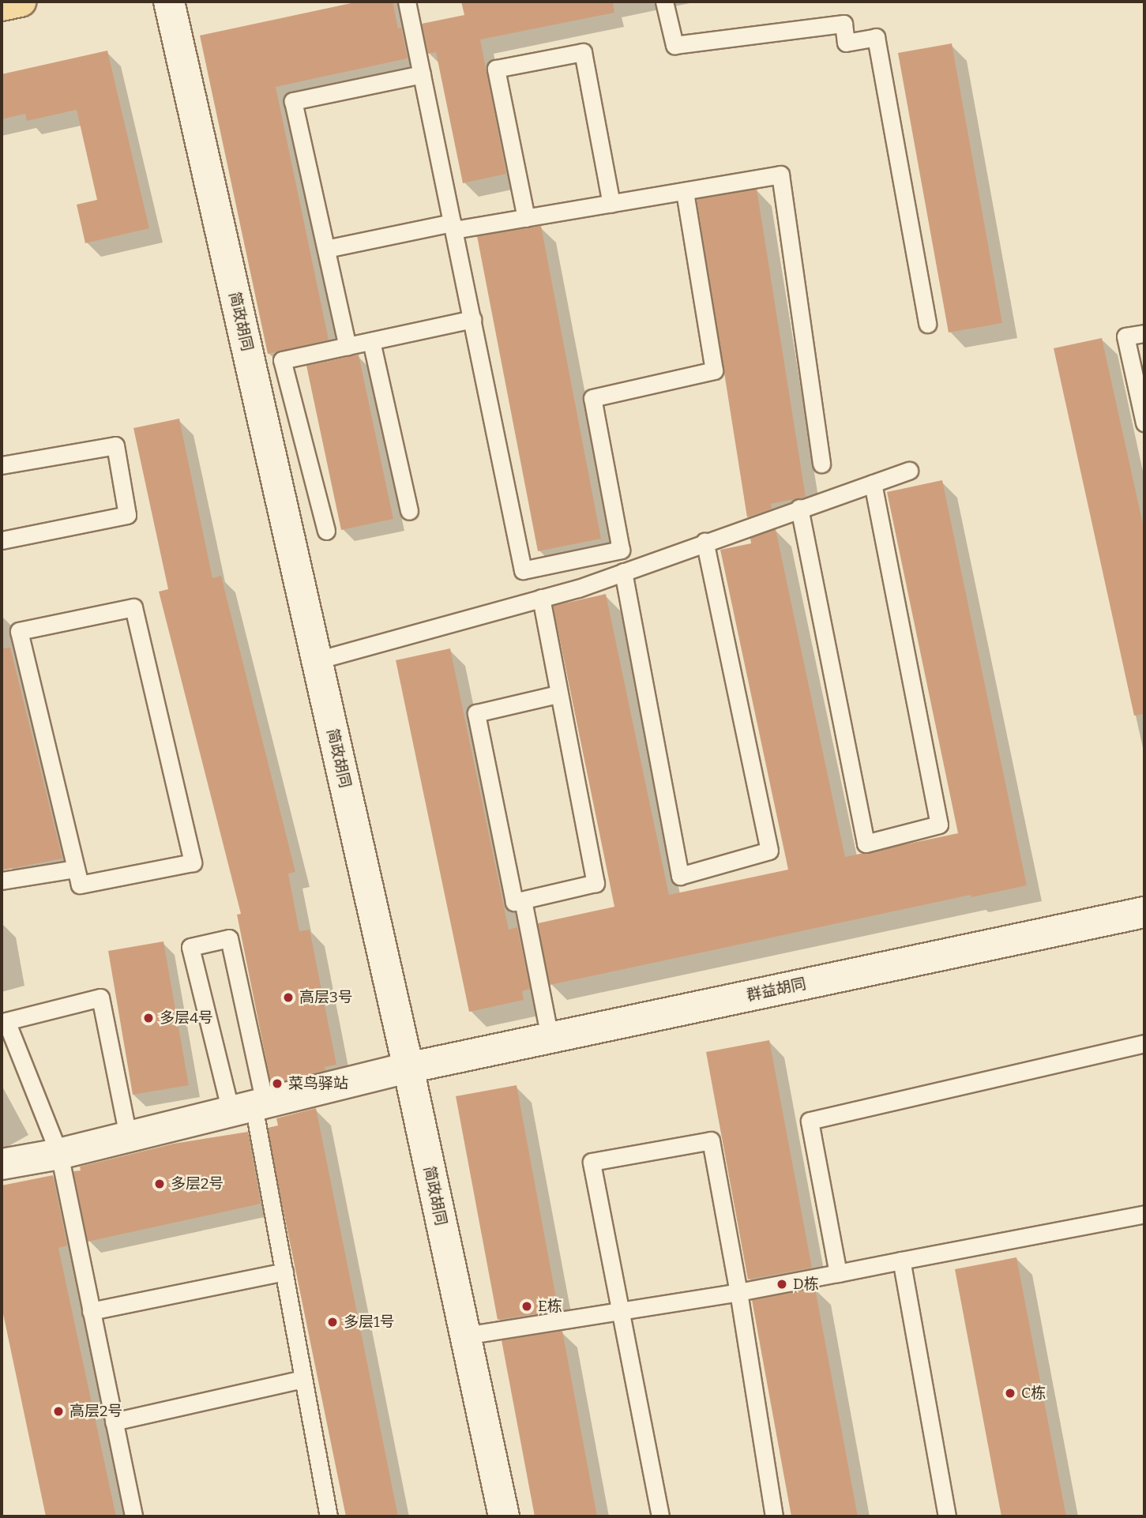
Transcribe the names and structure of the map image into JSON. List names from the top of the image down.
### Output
{
  "streets": {
    "street": ["简政胡同", "群益胡同"]
  },
  "crossings": [
    ["简政胡同", "群益胡同"]
  ],
  "places": [
    "高层3号",
    "多层4号",
    "菜鸟驿站",
    "多层2号",
    "D栋",
    "E栋",
    "多层1号",
    "C栋",
    "高层2号"
  ]
}
